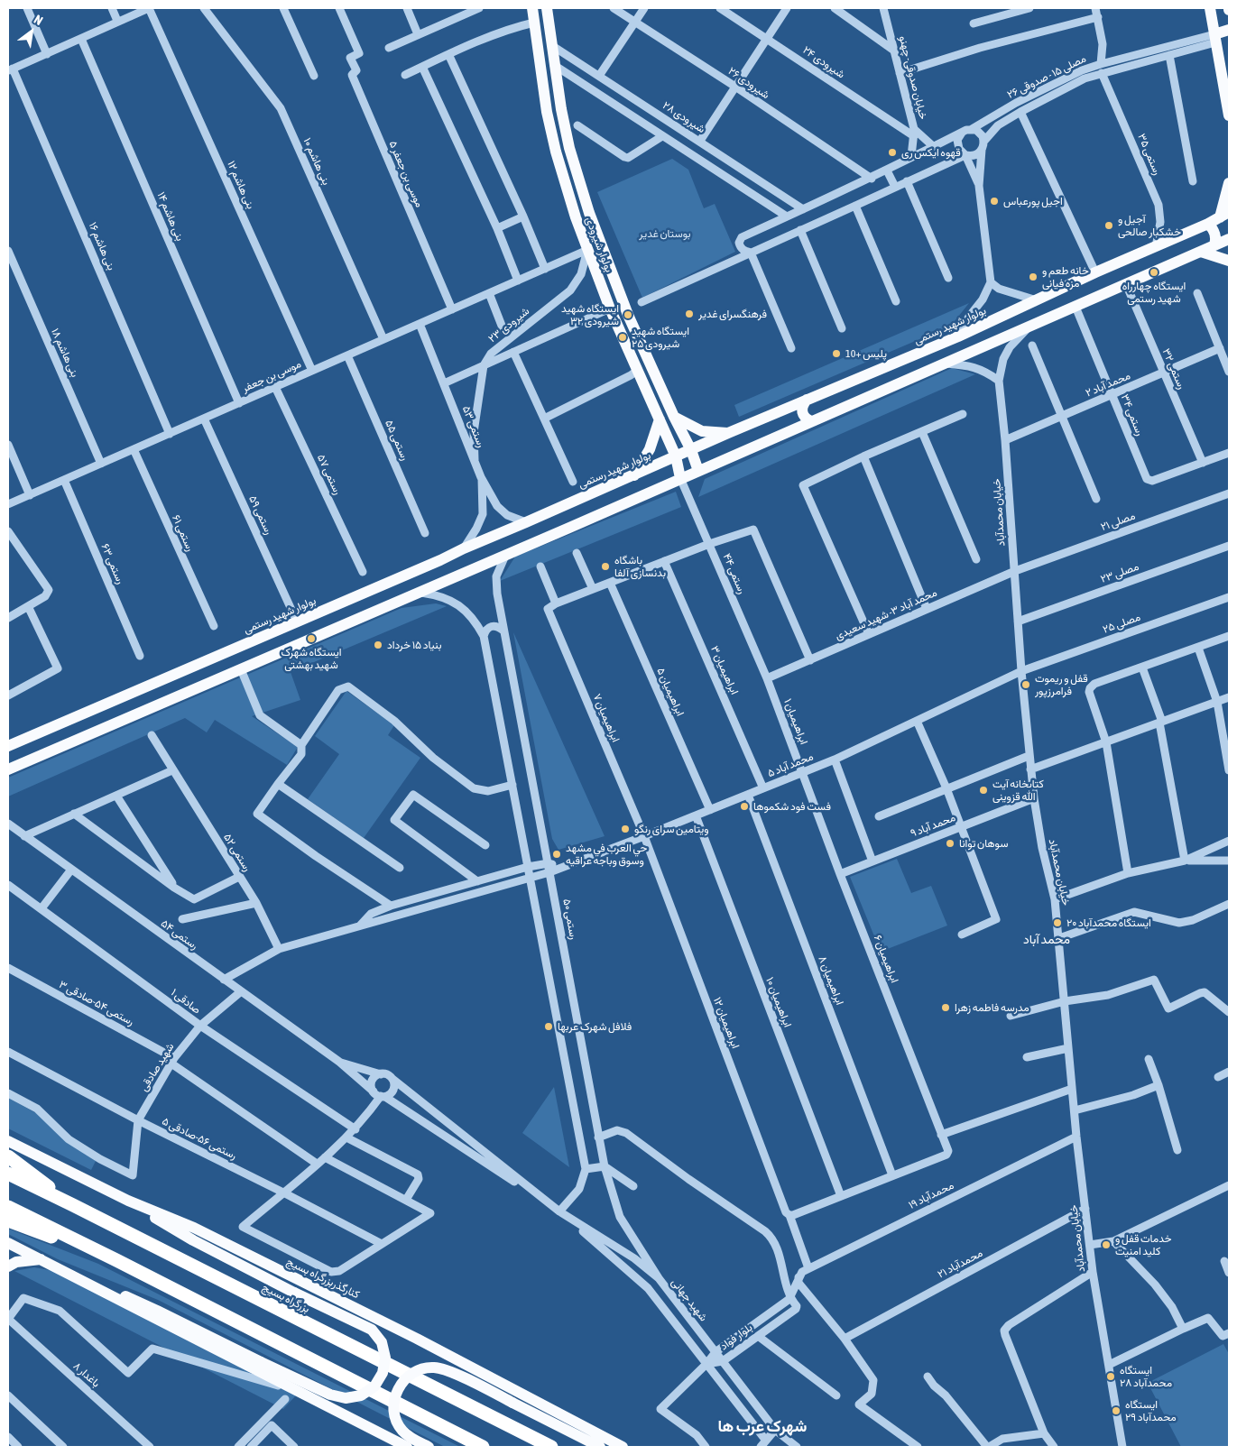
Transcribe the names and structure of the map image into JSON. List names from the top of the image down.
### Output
{
  "streets": {
    "highway": ["بزرگراه بسیج"],
    "main road": ["بولوار شیرودی", "بولوار شهید رستمی", "کنارگذربزرگراه بسیج"],
    "street": [
      "شیرودی ۲۴",
      "مصلی ۱۵ - صدوقی ۲۶",
      "خیابان صدوقی- چهنو",
      "شیرودی ۲۶",
      "شیرودی ۲۸",
      "رستمی ۳۵",
      "بنی هاشم ۱۰",
      "موسی بن جعفر ۵",
      "بنی هاشم ۱۲",
      "بنی هاشم ۱۴",
      "بنی هاشم ۱۶",
      "شیرودی ۲۳",
      "بنی هاشم ۱۸",
      "رستمی ۳۲",
      "موسی بن جعفر",
      "محمد آباد ۲",
      "رستمی ۳۴",
      "رستمی ۵۳",
      "رستمی ۵۵",
      "رستمی ۵۷",
      "خیابان محمدآباد",
      "رستمی ۵۹",
      "مصلی ۲۱",
      "رستمی ۶۱",
      "رستمی ۶۳",
      "مصلی ۲۳",
      "رستمی ۴۴",
      "محمد آباد ۳- شهید سعیدی",
      "مصلی ۲۵",
      "ابراهیمیان ۳",
      "ابراهیمیان ۵",
      "ابراهیمیان ۷",
      "ابراهیمیان ۱",
      "محمد آباد ۵",
      "محمد آباد ۹",
      "رستمی ۵۲",
      "رستمی ۵۰",
      "رستمی ۵۴",
      "ابراهیمیان ۶",
      "ابراهیمیان ۸",
      "صادقی ۱",
      "ابراهیمیان ۱۰",
      "رستمی ۵۴-صادقی ۳",
      "ابراهیمیان ۱۲",
      "شهید صادقی",
      "رستمی ۵۶-صادقی ۵",
      "محمدآباد ۱۹",
      "محمدآباد ۲۱",
      "شهید جهانی",
      "بلوار فواد",
      "باغدار ۸"
    ]
  },
  "crossings": [
    ["شیرودی ۲۴", "خیابان صدوقی- چهنو"],
    ["مصلی ۱۵ - صدوقی ۲۶", "رستمی ۳۵"],
    ["شیرودی ۲۸", "بولوار شیرودی"],
    ["رستمی ۳۵", "بولوار شهید رستمی"],
    ["بنی هاشم ۱۰", "موسی بن جعفر"],
    ["موسی بن جعفر ۵", "موسی بن جعفر"],
    ["بنی هاشم ۱۲", "موسی بن جعفر"],
    ["بنی هاشم ۱۴", "موسی بن جعفر"],
    ["بولوار شیرودی", "شیرودی ۲۳"],
    ["بولوار شیرودی", "بولوار شهید رستمی"],
    ["بولوار شیرودی", "موسی بن جعفر"],
    ["بولوار شیرودی", "رستمی ۴۴"],
    ["بنی هاشم ۱۶", "موسی بن جعفر"],
    ["شیرودی ۲۳", "موسی بن جعفر"],
    ["بولوار شهید رستمی", "رستمی ۵۳"],
    ["بولوار شهید رستمی", "رستمی ۵۹"],
    ["بنی هاشم ۱۸", "موسی بن جعفر"],
    ["رستمی ۳۲", "محمد آباد ۲"],
    ["رستمی ۳۲", "رستمی ۳۴"],
    ["موسی بن جعفر", "رستمی ۵۳"],
    ["موسی بن جعفر", "رستمی ۵۵"],
    ["موسی بن جعفر", "رستمی ۵۷"],
    ["موسی بن جعفر", "رستمی ۵۹"],
    ["موسی بن جعفر", "رستمی ۶۱"],
    ["موسی بن جعفر", "رستمی ۶۳"],
    ["محمد آباد ۲", "رستمی ۳۴"],
    ["محمد آباد ۲", "خیابان محمدآباد"],
    ["خیابان محمدآباد", "مصلی ۲۱"],
    ["خیابان محمدآباد", "مصلی ۲۳"],
    ["خیابان محمدآباد", "محمد آباد ۳- شهید سعیدی"],
    ["خیابان محمدآباد", "مصلی ۲۵"],
    ["خیابان محمدآباد", "محمد آباد ۵"],
    ["خیابان محمدآباد", "محمد آباد ۹"],
    ["خیابان محمدآباد", "محمدآباد ۱۹"],
    ["خیابان محمدآباد", "محمدآباد ۲۱"],
    ["مصلی ۲۱", "محمد آباد ۳- شهید سعیدی"],
    ["رستمی ۴۴", "محمد آباد ۳- شهید سعیدی"],
    ["رستمی ۴۴", "ابراهیمیان ۱"],
    ["محمد آباد ۳- شهید سعیدی", "ابراهیمیان ۱"],
    ["مصلی ۲۵", "محمد آباد ۵"],
    ["ابراهیمیان ۳", "محمد آباد ۵"],
    ["ابراهیمیان ۵", "محمد آباد ۵"],
    ["ابراهیمیان ۷", "محمد آباد ۵"],
    ["ابراهیمیان ۷", "ابراهیمیان ۱۲"],
    ["ابراهیمیان ۱", "محمد آباد ۵"],
    ["ابراهیمیان ۱", "ابراهیمیان ۶"],
    ["محمد آباد ۵", "رستمی ۵۰"],
    ["محمد آباد ۵", "ابراهیمیان ۶"],
    ["محمد آباد ۵", "ابراهیمیان ۸"],
    ["محمد آباد ۵", "ابراهیمیان ۱۰"],
    ["محمد آباد ۵", "ابراهیمیان ۱۲"],
    ["محمد آباد ۹", "ابراهیمیان ۶"],
    ["رستمی ۵۰", "شهید جهانی"],
    ["رستمی ۵۴", "شهید صادقی"],
    ["رستمی ۵۴", "شهید جهانی"],
    ["ابراهیمیان ۶", "ابراهیمیان ۸"],
    ["صادقی ۱", "شهید صادقی"],
    ["رستمی ۵۴-صادقی ۳", "شهید صادقی"],
    ["ابراهیمیان ۱۲", "محمدآباد ۱۹"],
    ["شهید صادقی", "رستمی ۵۶-صادقی ۵"],
    ["شهید جهانی", "بلوار فواد"]
  ],
  "districts": ["محمد آباد", "شهرک عرب ها"],
  "parks": ["بوستان غدیر"],
  "places": [
    "قهوه ایکس ری",
    "اجیل پورعباس",
    "آجیل و خشکبار صالحی",
    "ایستگاه چهارراه شهید رستمی",
    "خانه طعم و مزه فیانی",
    "فرهنگسرای غدیر",
    "ایستگاه شهید شیرودی ۳۲",
    "ایستگاه شهید شیرودی ۲۵",
    "پلیس +10",
    "باشگاه بدنسازی آلفا",
    "ایستگاه شهرک شهید بهشتی",
    "بنیاد ۱۵ خرداد",
    "قفل و ریموت فرامرزپور",
    "کتابخانه آیت الله قزوینی",
    "فست فود شکموها",
    "ویتامین سرای رنگو",
    "سوهان توانا",
    "حي العرب في مشهد وسوق وباجه عراقيه",
    "ایستگاه محمدآباد ۲۰",
    "مدرسه فاطمه زهرا",
    "فلافل شهرک عربها",
    "خدمات قفل و کلید امنیت",
    "ایستگاه محمدآباد ۲۸",
    "ایستگاه محمدآباد ۲۹"
  ],
  "north": "top right"
}
